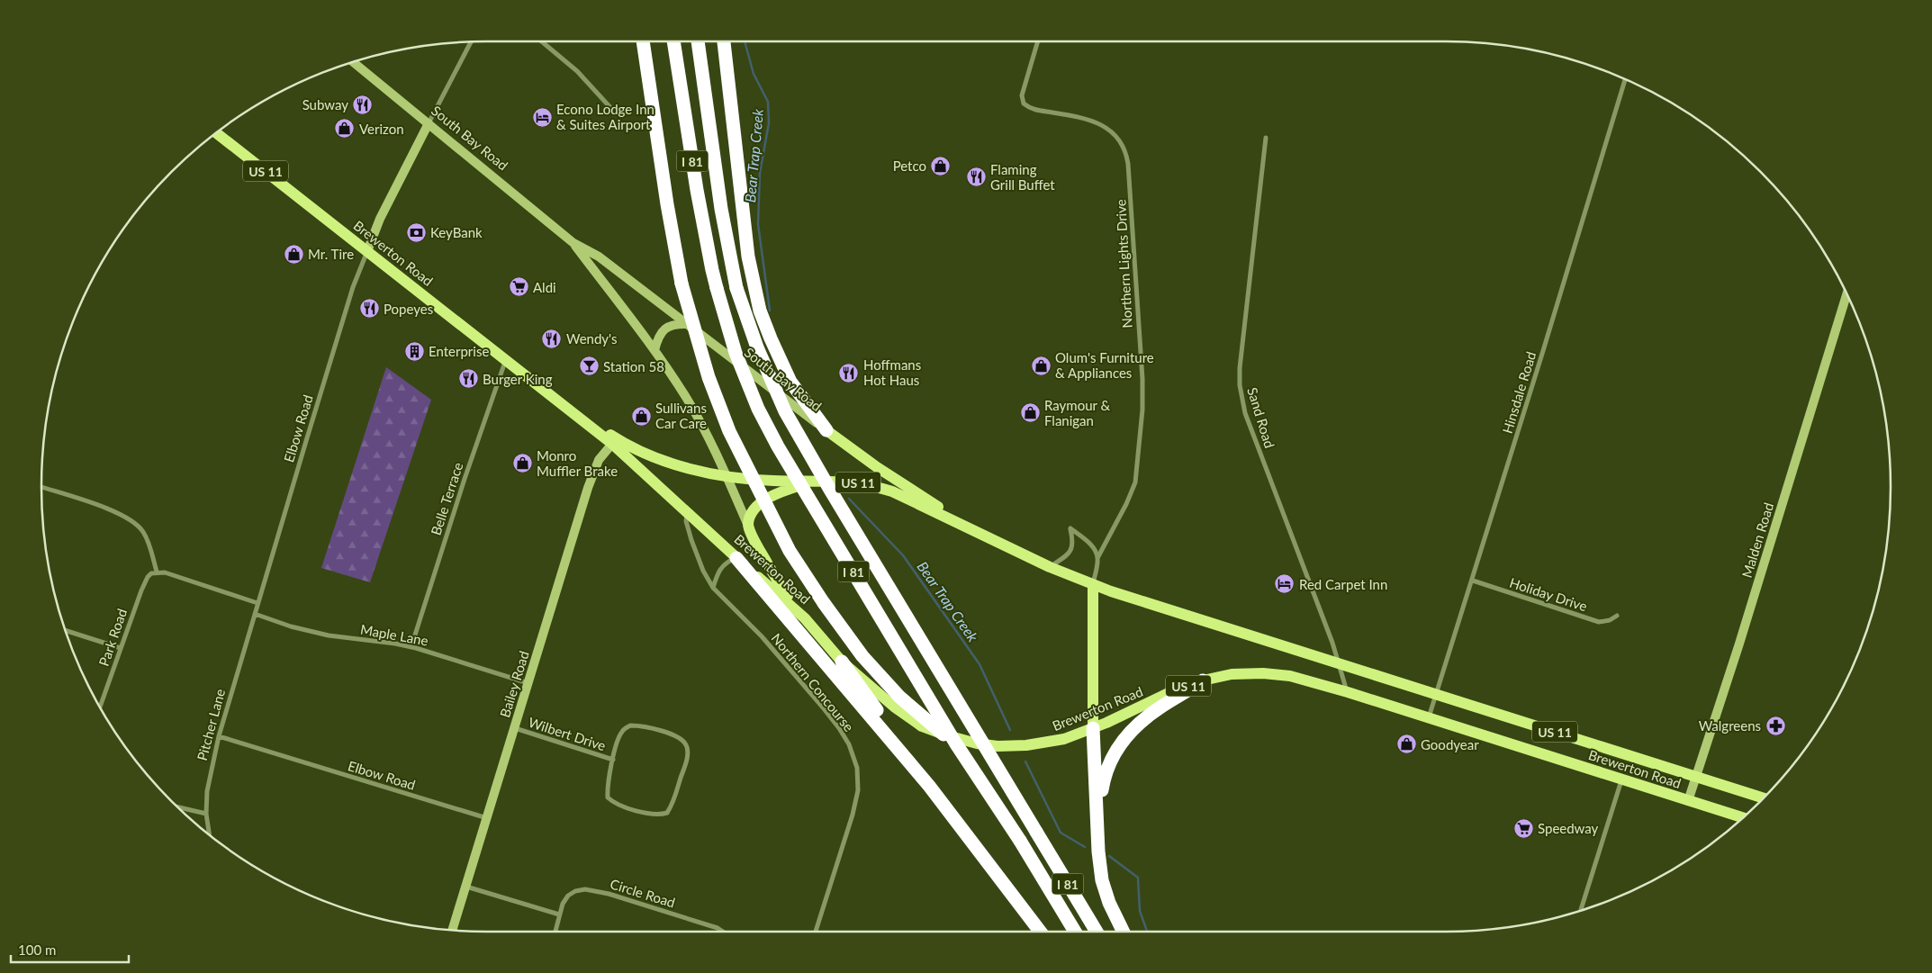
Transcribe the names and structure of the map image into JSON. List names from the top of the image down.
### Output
{
  "streets": {
    "highway": ["I 81"],
    "main road": ["South Bay Road", "US 11", "Brewerton Road"],
    "street": [
      "Northern Lights Drive",
      "Hinsdale Road",
      "Sand Road",
      "Elbow Road",
      "Belle Terrace",
      "Malden Road",
      "Holiday Drive",
      "Maple Lane",
      "Park Road",
      "Northern Concourse",
      "Bailey Road",
      "Pitcher Lane",
      "Wilbert Drive",
      "Circle Road"
    ]
  },
  "crossings": [
    ["South Bay Road", "Brewerton Road"],
    ["I 81", "Brewerton Road"],
    ["Brewerton Road", "Hinsdale Road"],
    ["Brewerton Road", "Sand Road"],
    ["Brewerton Road", "Elbow Road"],
    ["Brewerton Road", "Belle Terrace"],
    ["Brewerton Road", "Malden Road"],
    ["Brewerton Road", "Northern Concourse"],
    ["Brewerton Road", "Bailey Road"],
    ["Hinsdale Road", "Holiday Drive"],
    ["Elbow Road", "Maple Lane"],
    ["Elbow Road", "Bailey Road"],
    ["Elbow Road", "Pitcher Lane"],
    ["Belle Terrace", "Maple Lane"],
    ["Maple Lane", "Bailey Road"],
    ["Maple Lane", "Pitcher Lane"],
    ["Bailey Road", "Wilbert Drive"]
  ],
  "water": ["Bear Trap Creek"],
  "places": {
    "restaurant": [
      "Subway",
      "Flaming Grill Buffet",
      "Popeyes",
      "Wendy's",
      "Hoffmans Hot Haus",
      "Burger King"
    ],
    "hotel": ["Econo Lodge Inn & Suites Airport", "Red Carpet Inn"],
    "shop": [
      "Verizon",
      "Petco",
      "Mr. Tire",
      "Olum's Furniture & Appliances",
      "Raymour & Flanigan",
      "Sullivans Car Care",
      "Monro Muffler Brake",
      "Goodyear"
    ],
    "bank": ["KeyBank"],
    "supermarket": ["Aldi", "Speedway"],
    "building": ["Enterprise"],
    "bar": ["Station 58"],
    "pharmacy": ["Walgreens"]
  },
  "scale_bar": "100 m"
}
